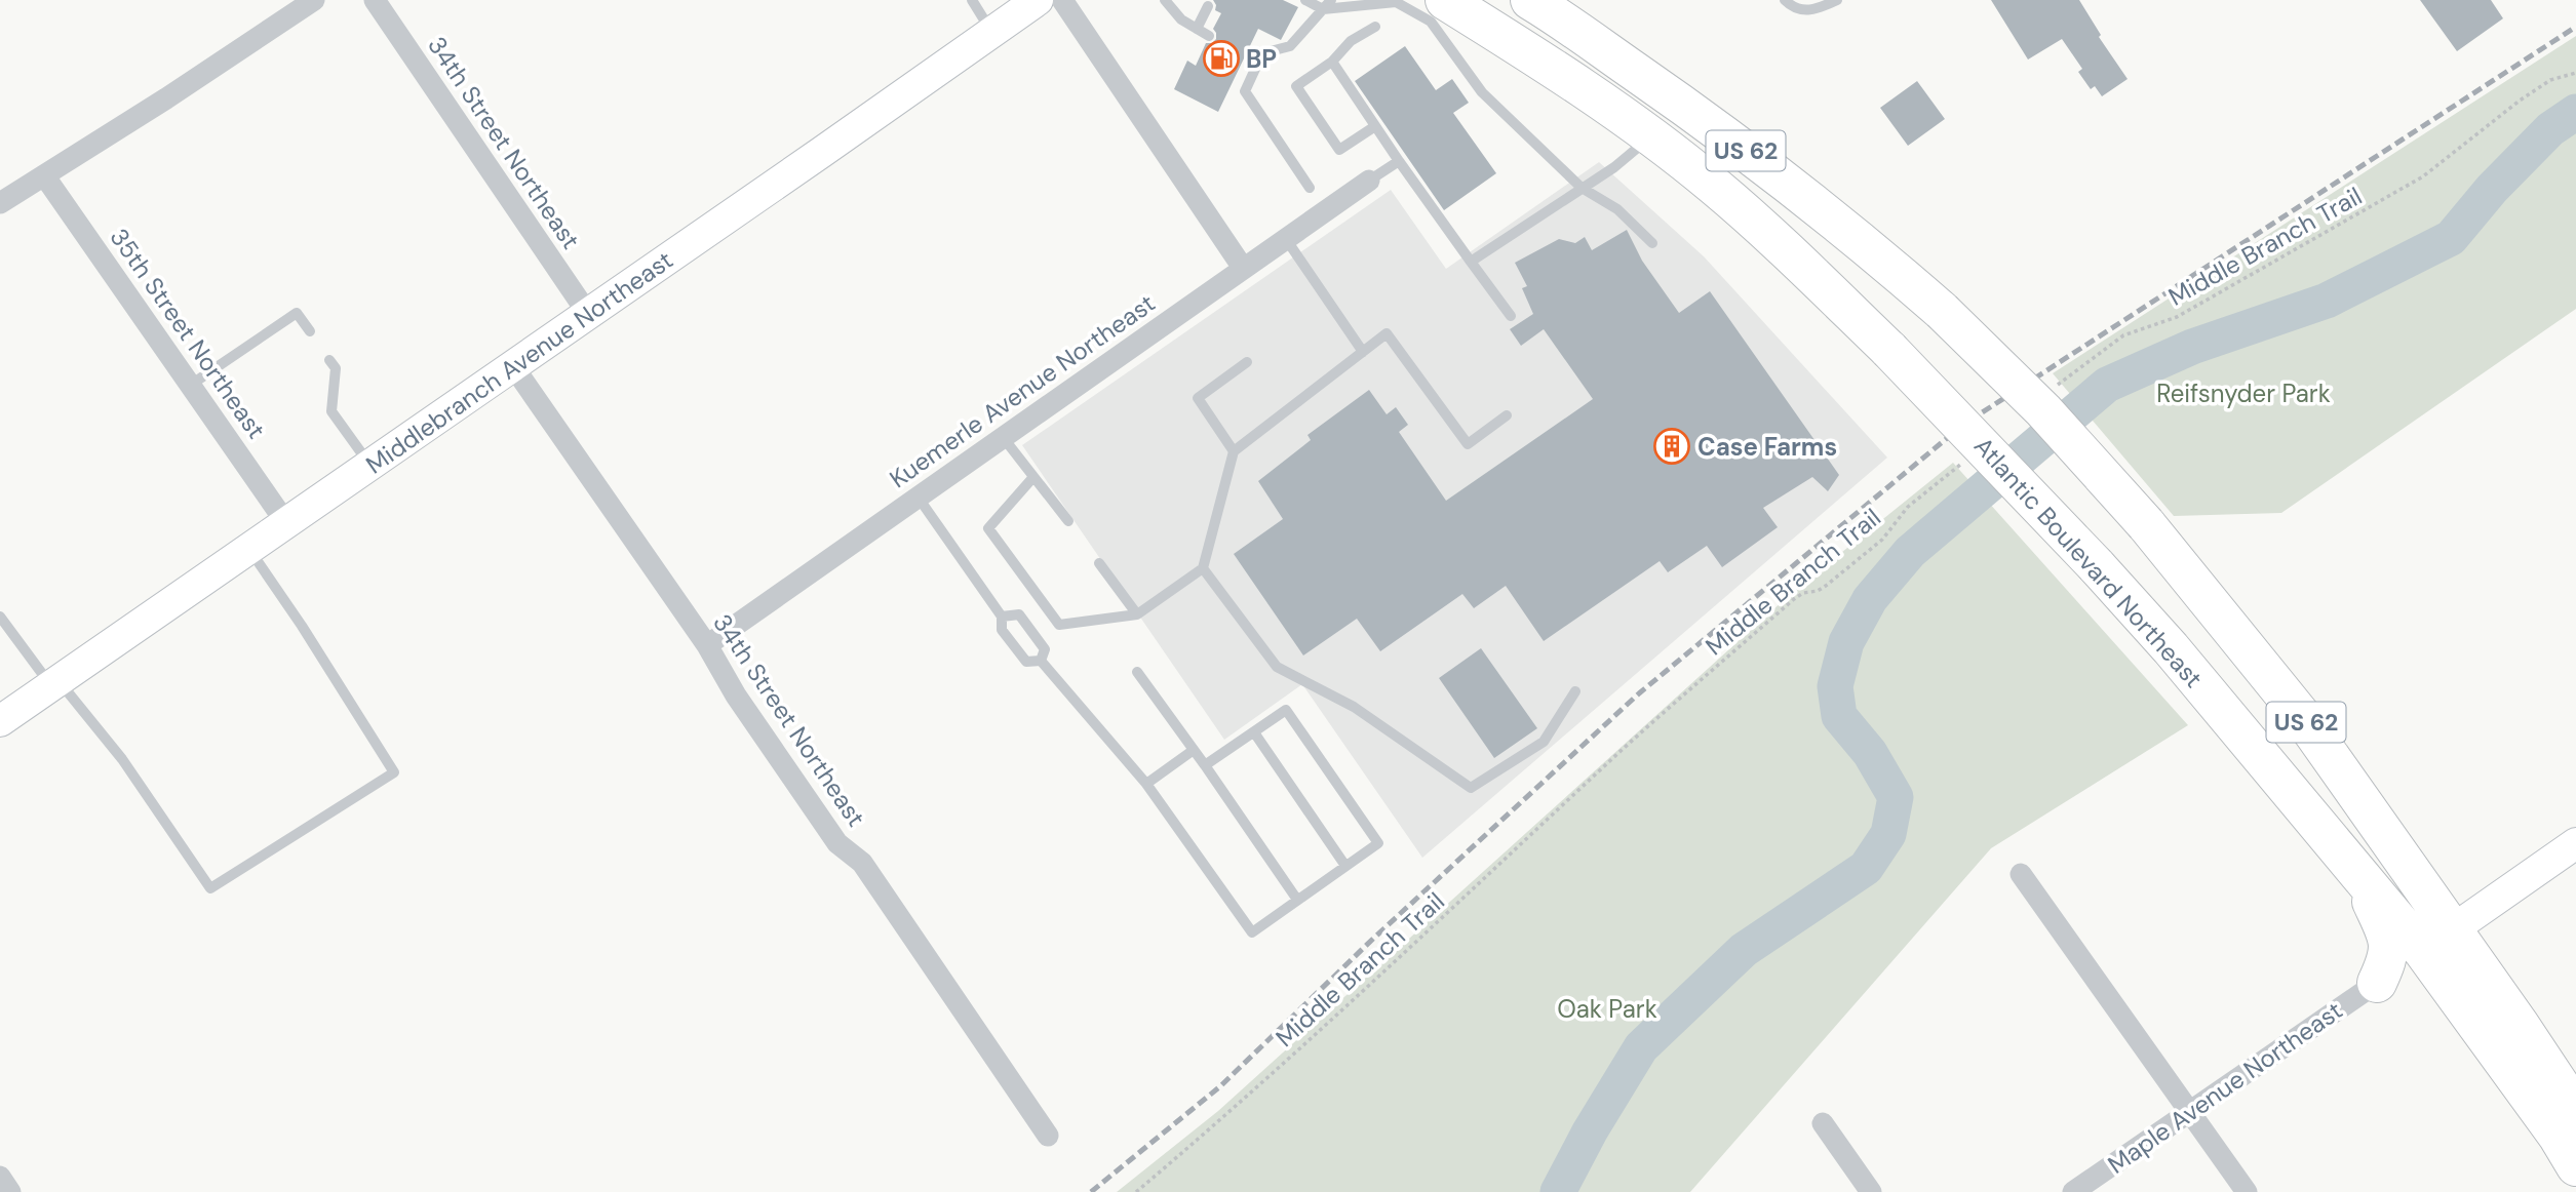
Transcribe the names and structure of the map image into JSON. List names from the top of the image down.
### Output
{
  "streets": {
    "highway": ["US 62", "Atlantic Boulevard Northeast"],
    "street": [
      "34th Street Northeast",
      "35th Street Northeast",
      "Middlebranch Avenue Northeast",
      "Kuemerle Avenue Northeast",
      "Maple Avenue Northeast"
    ],
    "path": ["Middle Branch Trail"]
  },
  "crossings": [
    ["34th Street Northeast", "Middlebranch Avenue Northeast"],
    ["34th Street Northeast", "Kuemerle Avenue Northeast"],
    ["US 62", "Atlantic Boulevard Northeast"],
    ["35th Street Northeast", "Middlebranch Avenue Northeast"]
  ],
  "parks": ["Reifsnyder Park", "Oak Park"],
  "places": {
    "fuel station": ["BP"],
    "building": ["Case Farms"]
  }
}
